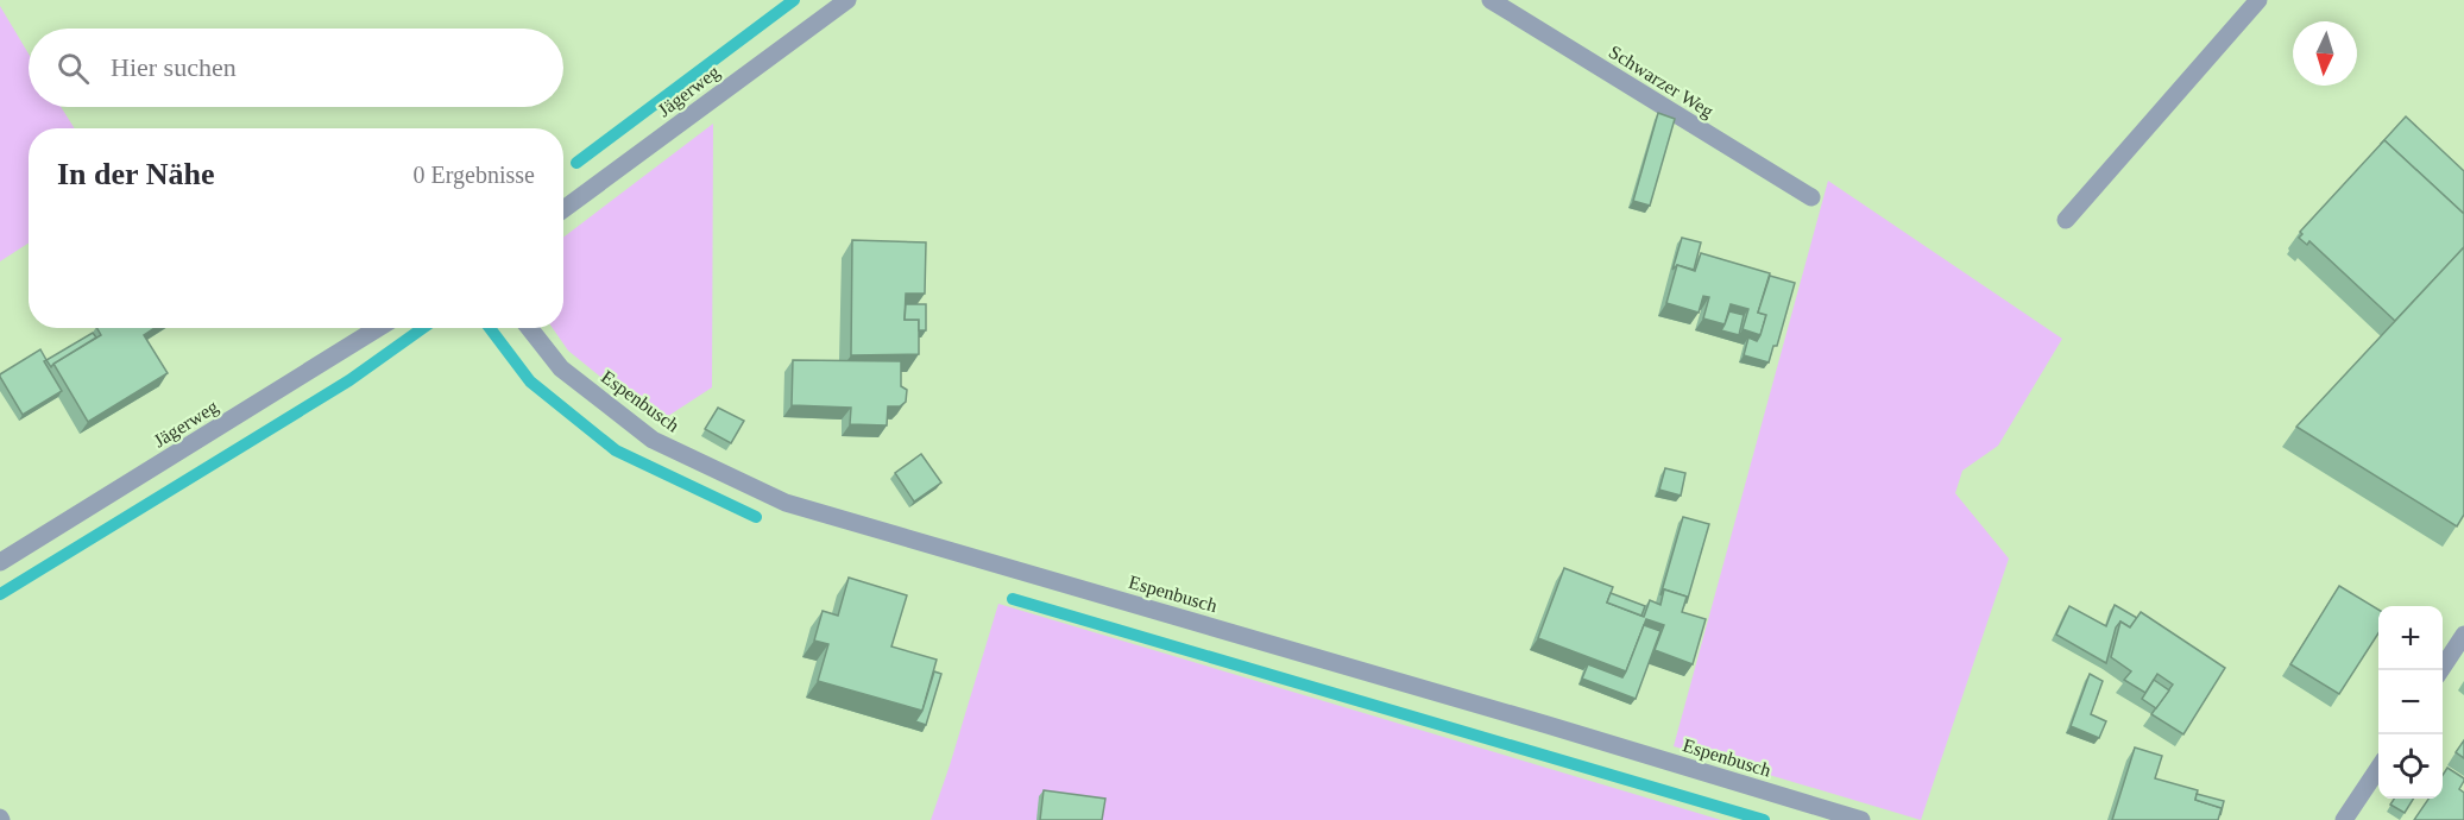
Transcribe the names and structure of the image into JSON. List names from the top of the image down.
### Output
{
  "streets": {
    "street": ["Schwarzer Weg", "Jägerweg", "Espenbusch"]
  },
  "north": "bottom",
  "page": {
    "search": "Hier suchen",
    "heading": ["In der Nähe", "0 Ergebnisse"],
    "map_buttons": ["+", "−"]
  }
}
